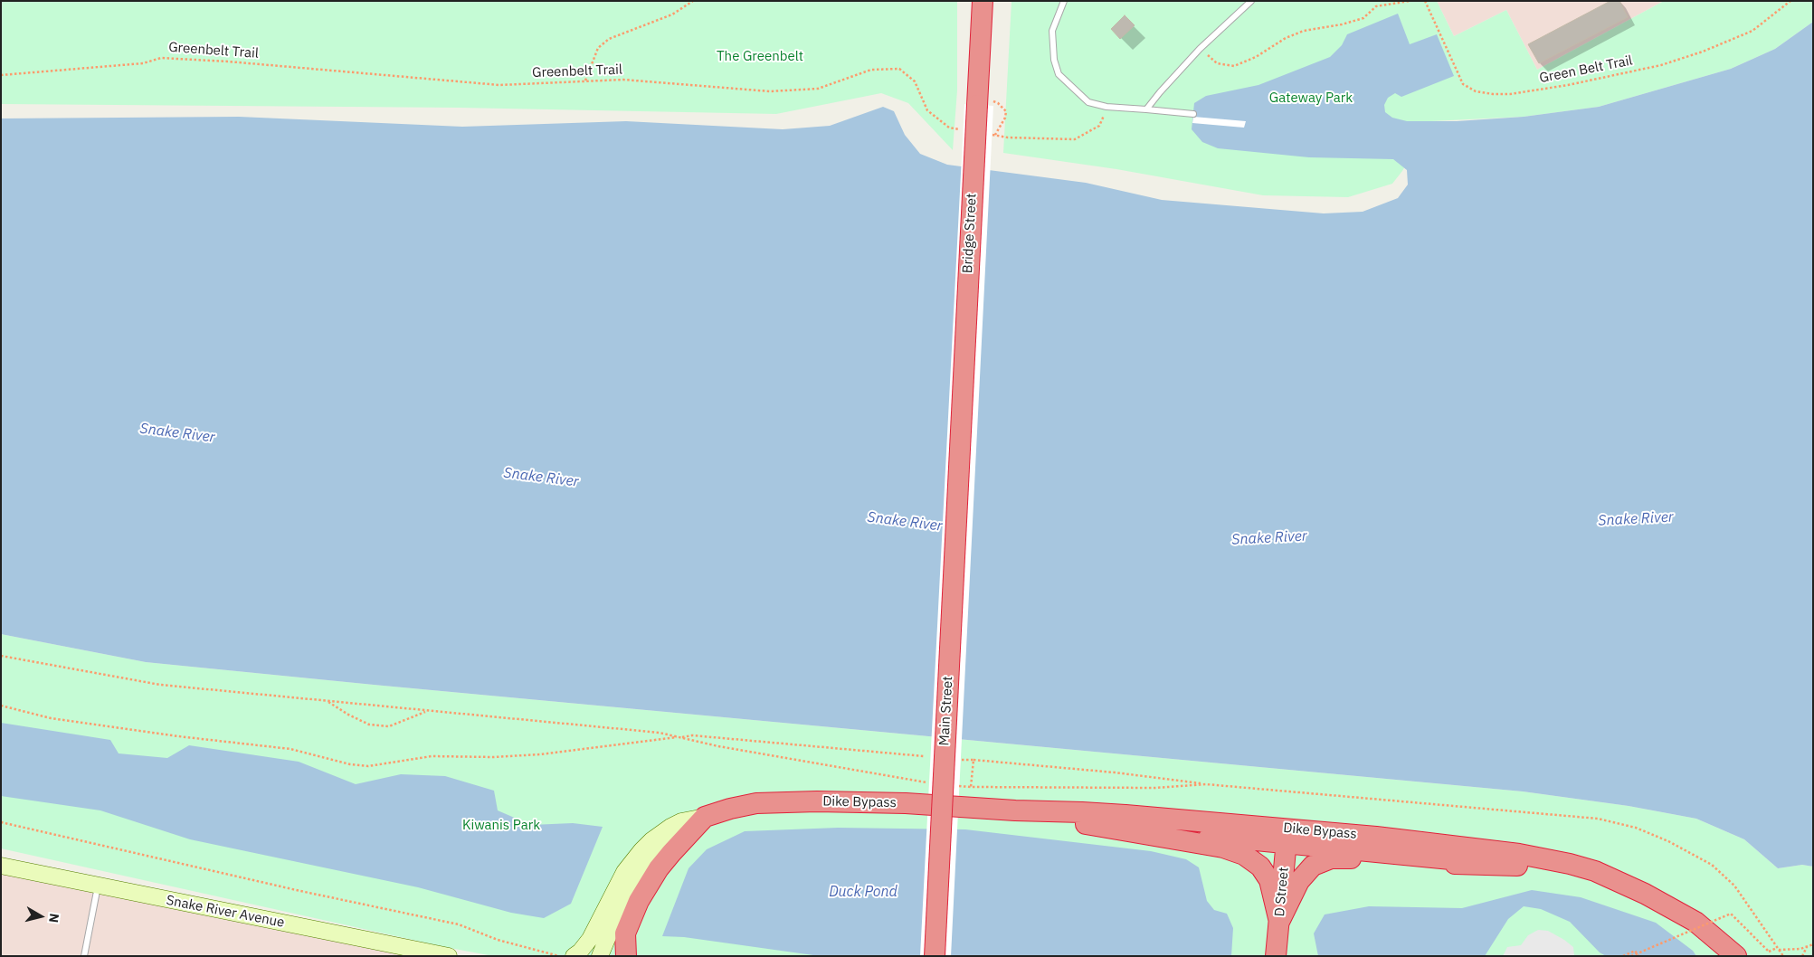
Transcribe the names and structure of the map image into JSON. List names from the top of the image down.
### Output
{
  "streets": {
    "highway": [
      "Bridge Street",
      "Main Street",
      "Dike Bypass",
      "D Street"
    ],
    "main road": ["Snake River Avenue"],
    "path": ["Greenbelt Trail", "Green Belt Trail"]
  },
  "crossings": [
    ["Bridge Street", "Main Street"],
    ["Dike Bypass", "D Street"]
  ],
  "water": ["Snake River", "Duck Pond"],
  "parks": ["The Greenbelt", "Gateway Park", "Kiwanis Park"],
  "north": "right"
}
